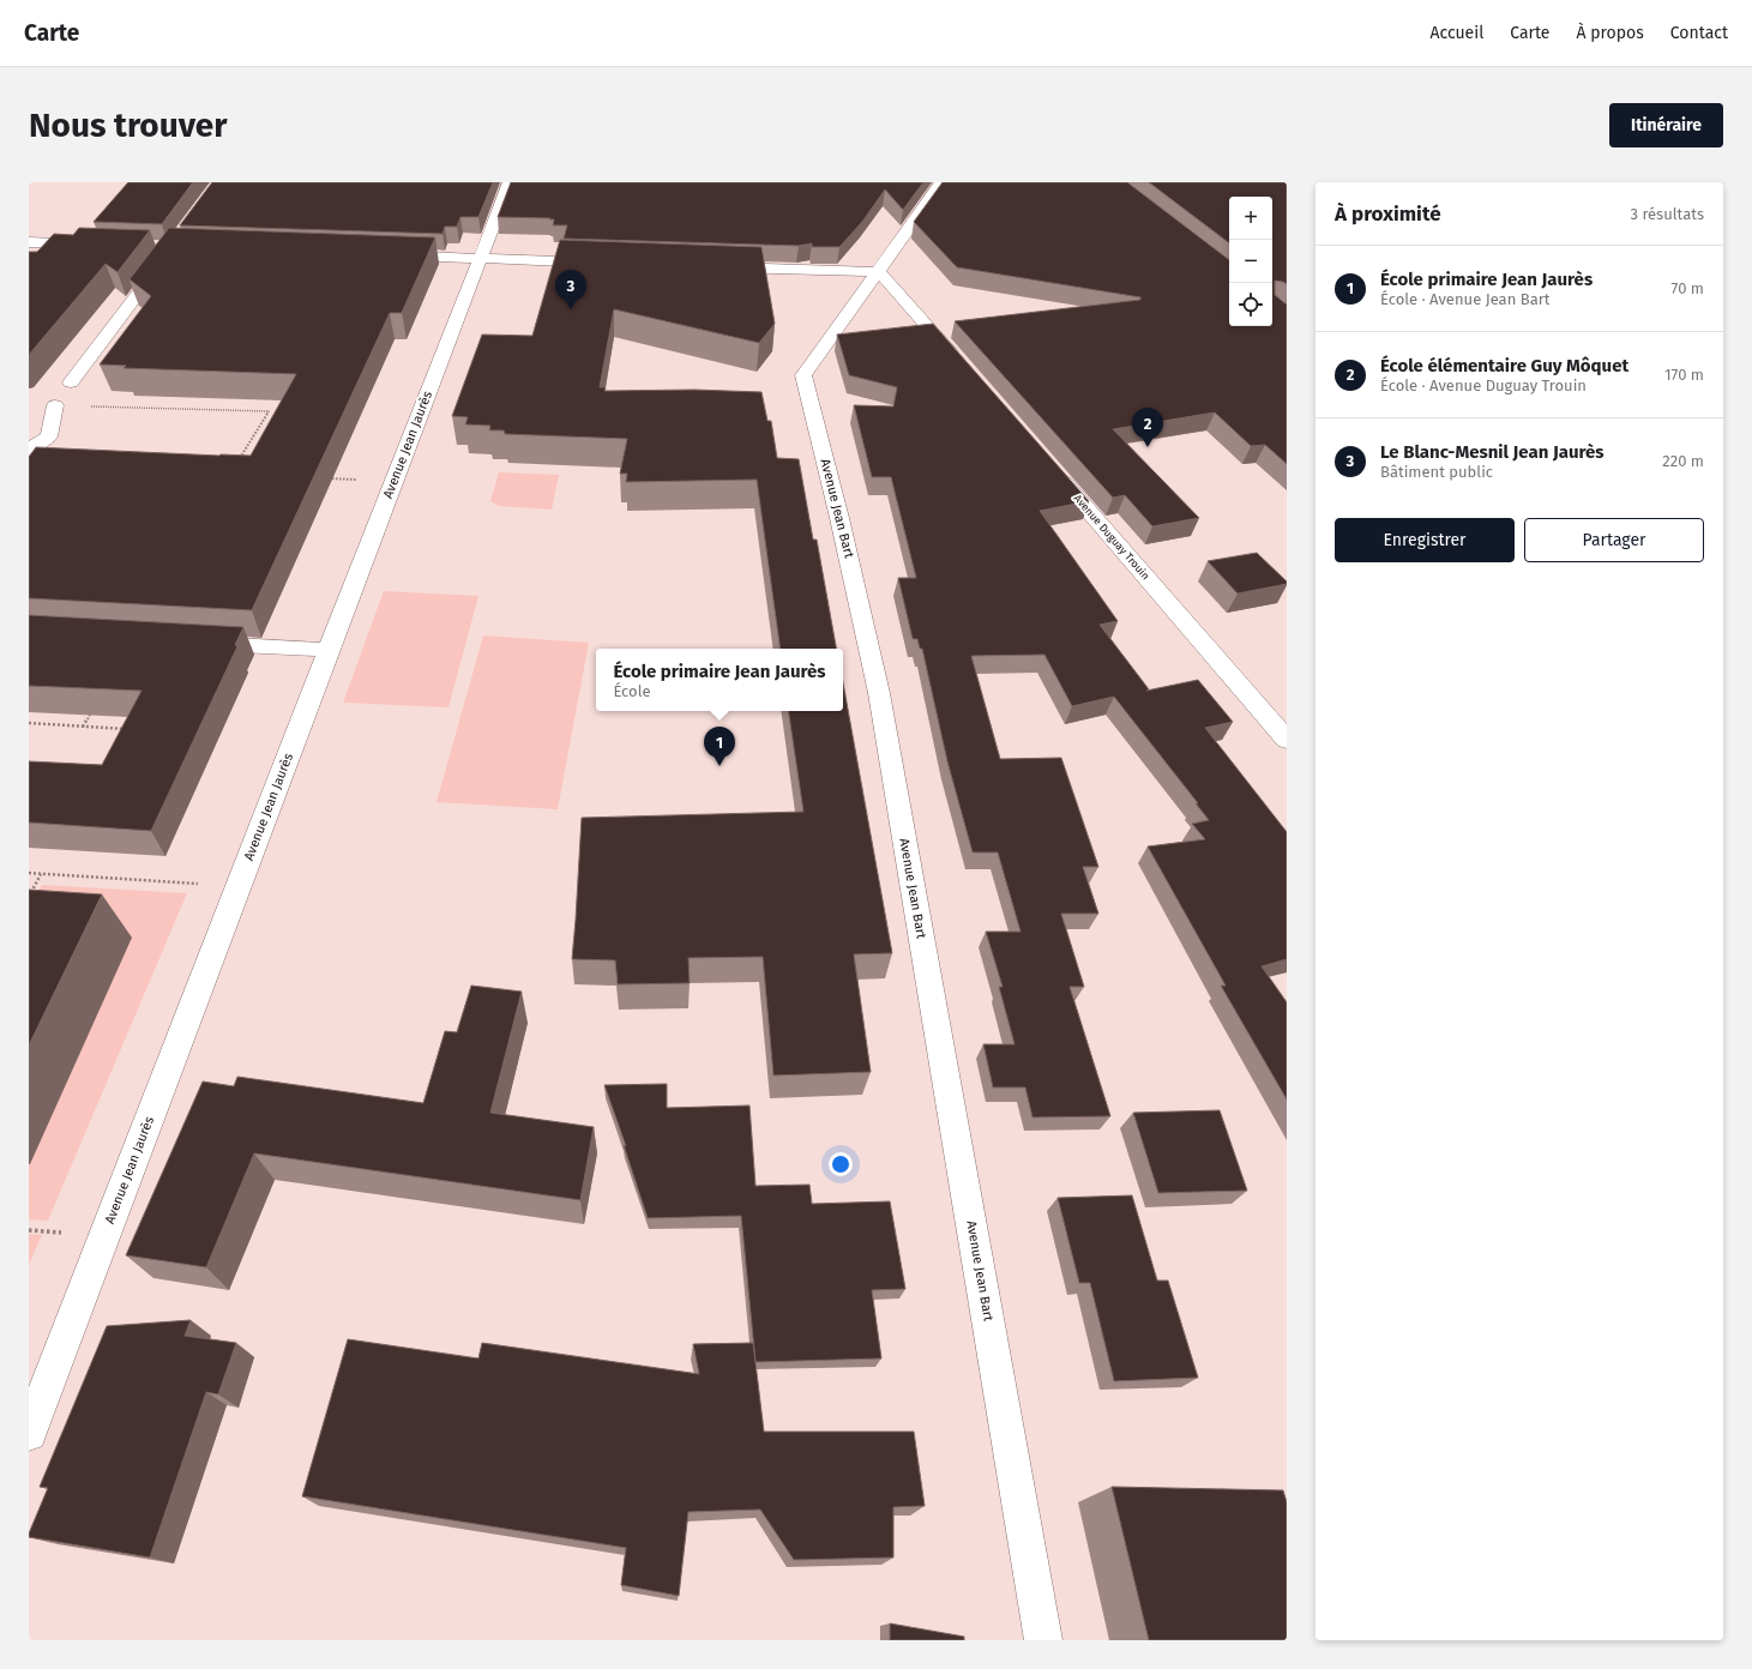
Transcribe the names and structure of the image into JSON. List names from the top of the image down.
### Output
{
  "streets": {
    "street": ["Avenue Jean Jaurès", "Avenue Jean Bart", "Avenue Duguay Trouin"]
  },
  "page": {
    "header": "Carte",
    "nav": [
      "Accueil",
      "Carte",
      "À propos",
      "Contact"
    ],
    "buttons": [
      "Itinéraire",
      ["Enregistrer", "Partager"]
    ],
    "title": "Nous trouver",
    "heading": ["À proximité", "3 résultats"],
    "map_buttons": ["+", "−"],
    "list": [
      {
        "mark": "1",
        "name": "École primaire Jean Jaurès",
        "note": "École · Avenue Jean Bart",
        "value": "70 m"
      },
      {
        "mark": "2",
        "name": "École élémentaire Guy Môquet",
        "note": "École · Avenue Duguay Trouin",
        "value": "170 m"
      },
      {
        "mark": "3",
        "name": "Le Blanc-Mesnil Jean Jaurès",
        "note": "Bâtiment public",
        "value": "220 m"
      }
    ],
    "pins": ["3", "2", "1"],
    "popup": ["École primaire Jean Jaurès", "École"]
  }
}
